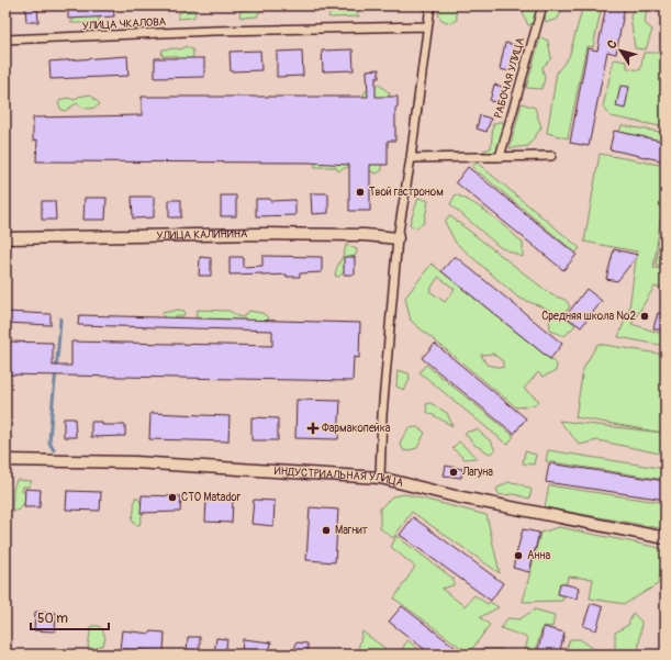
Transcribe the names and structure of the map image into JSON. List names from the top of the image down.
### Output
{
  "streets": {
    "street": [
      "УЛИЦА ЧКАЛОВА",
      "РАБОЧАЯ УЛИЦА",
      "УЛИЦА КАЛИНИНА",
      "ИНДУСТРИАЛЬНАЯ УЛИЦА"
    ]
  },
  "places": {
    "other": [
      "Твой гастроном",
      "Средняя школа №2",
      "Лагуна",
      "СТО Matador",
      "Магнит",
      "Анна"
    ],
    "health": ["Фармакопейка"]
  },
  "scale_bar": "50 m",
  "north": "top left"
}
